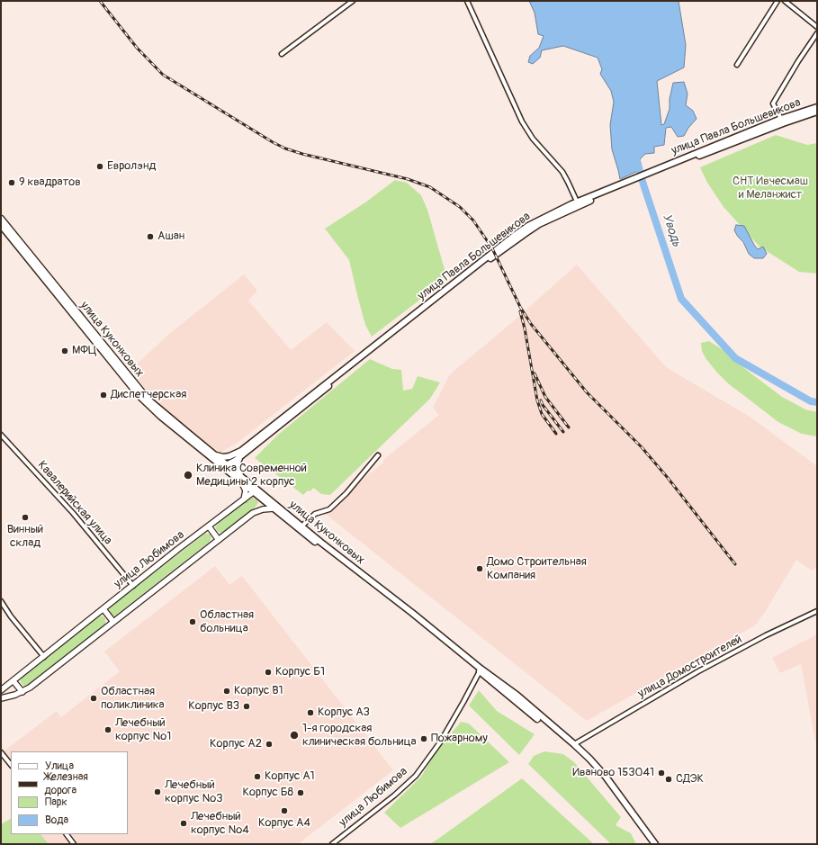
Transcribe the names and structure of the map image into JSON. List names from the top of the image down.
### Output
{
  "streets": {
    "main road": ["улица Павла Большевикова", "улица Куконковых", "улица Любимова"],
    "street": ["Кавалерийская улица", "улица Домостроителей"]
  },
  "crossings": [
    ["улица Павла Большевикова", "улица Куконковых"],
    ["улица Куконковых", "улица Любимова"],
    ["улица Куконковых", "улица Домостроителей"],
    ["Кавалерийская улица", "улица Любимова"]
  ],
  "water": ["Уводь"],
  "parks": ["СНТ Ивчесмаш и Меланжист"],
  "places": [
    "Евролэнд",
    "9 квадратов",
    "Ашан",
    "МФЦ",
    "Диспетчерская",
    "Клиника Современной Медицины 2 корпус",
    "Винный склад",
    "Домо Строительная Компания",
    "Областная больница",
    "Корпус Б1",
    "Корпус В1",
    "Областная поликлиника",
    "Корпус В3",
    "Корпус А3",
    "Лечебный корпус №1",
    "1-я городская клиническая больница",
    "Пожарному",
    "Корпус А2",
    "Иваново 153041",
    "Корпус А1",
    "СДЭК",
    "Лечебный корпус №3",
    "Корпус Б8",
    "Корпус А4",
    "Лечебный корпус №4"
  ],
  "legend": [
    "Улица",
    "Железная дорога",
    "Парк",
    "Вода"
  ]
}
